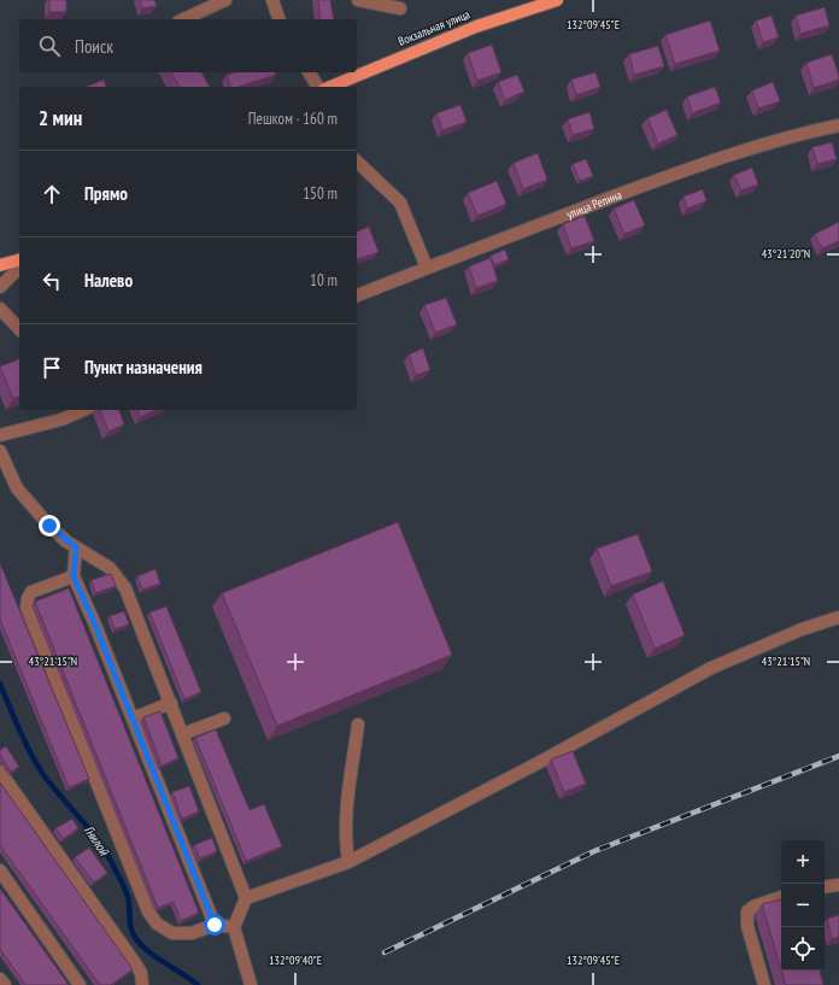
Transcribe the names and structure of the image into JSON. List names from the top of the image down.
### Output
{
  "streets": {
    "main road": ["Вокзальная улица"],
    "street": ["улица Репина"]
  },
  "water": ["Гнилой"],
  "page": {
    "search": "Поиск",
    "heading": ["2 мин", "Пешком · 160 m"],
    "list": [
      ["Прямо", "150 m"],
      ["Налево", "10 m"],
      "Пункт назначения"
    ],
    "map_buttons": ["+", "−"]
  },
  "coordinates": [
    "132°09'45\"E",
    "43°21'20\"N",
    "43°21'15\"N",
    "132°09'40\"E"
  ]
}
